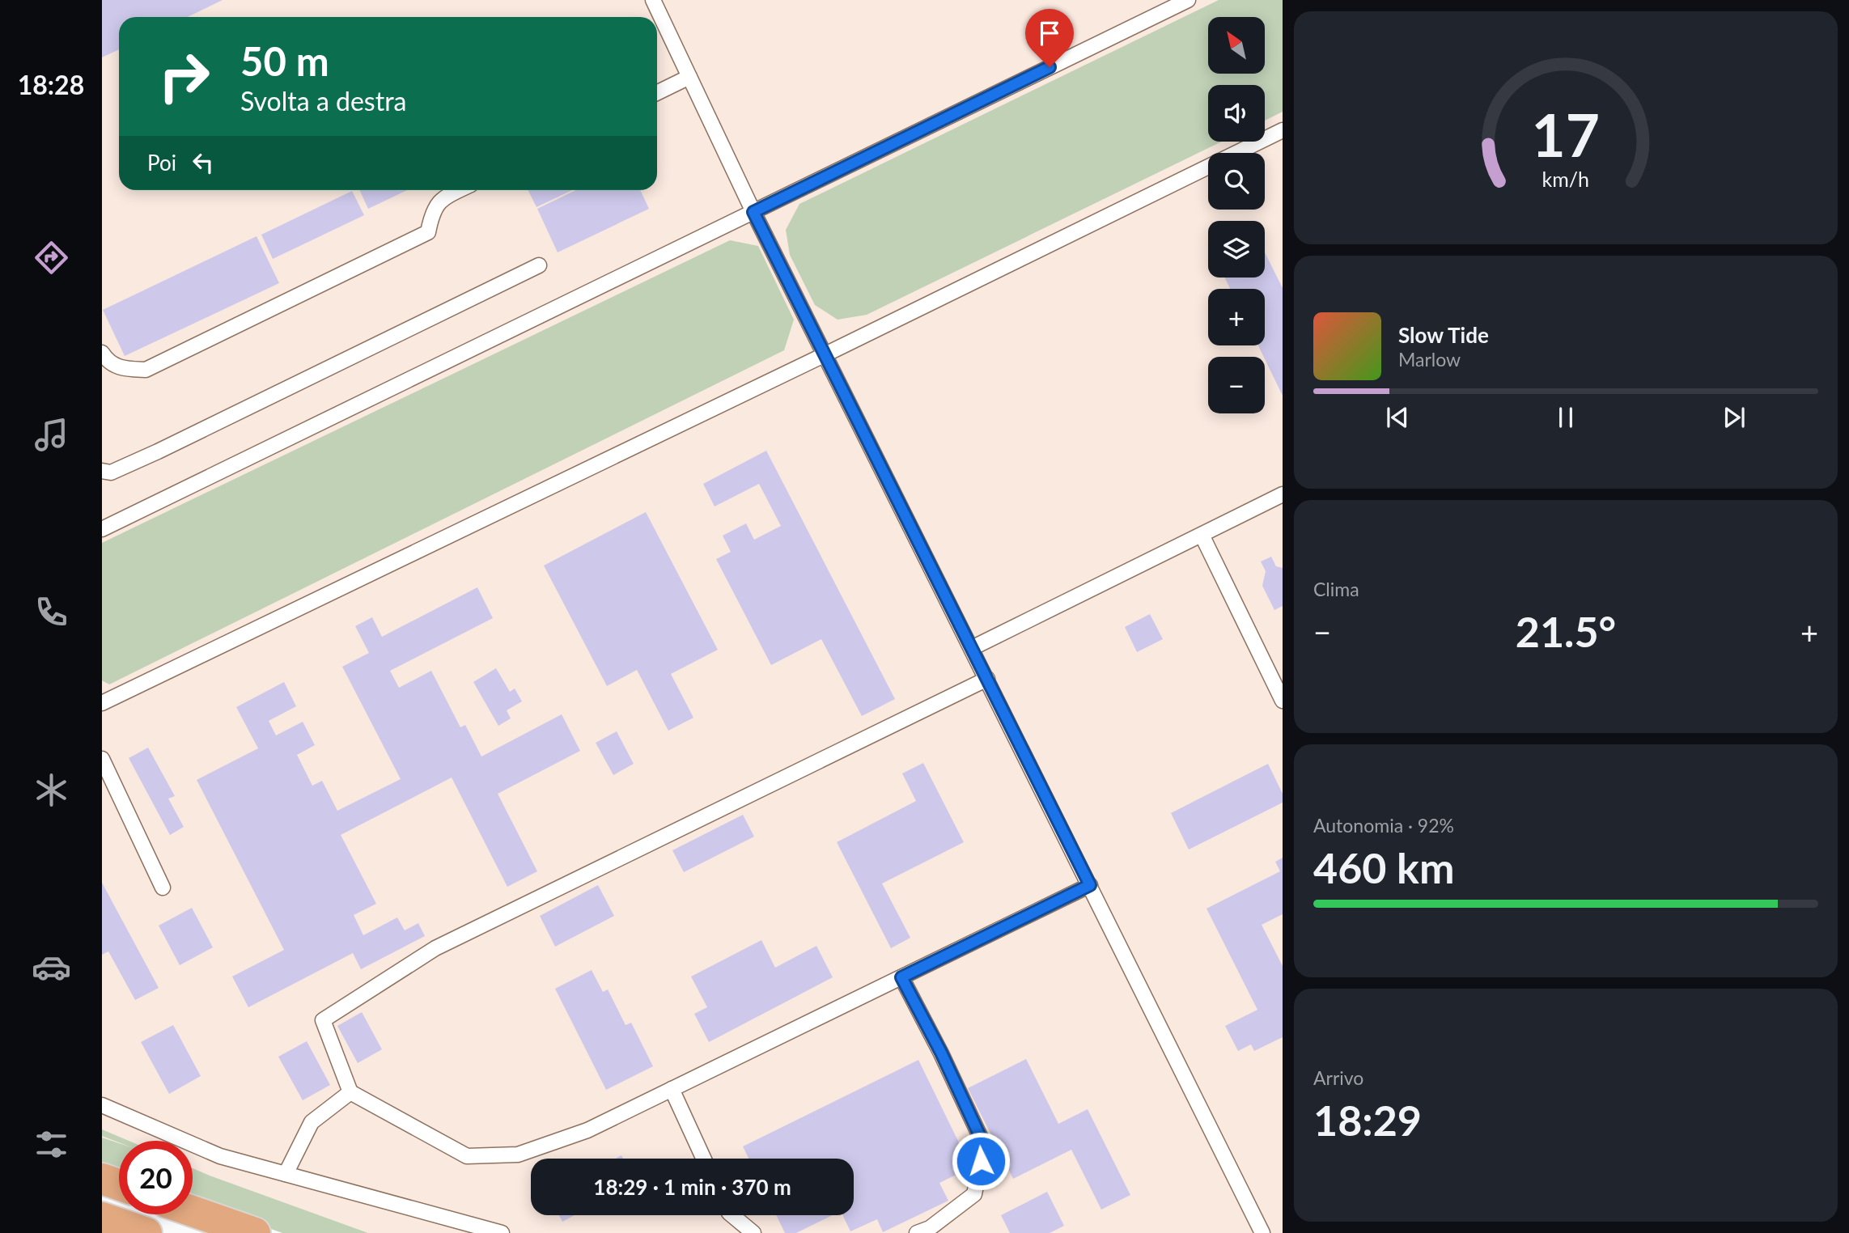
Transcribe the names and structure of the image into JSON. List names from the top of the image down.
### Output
{
  "north": "top left",
  "page": {
    "tabs": "18:28",
    "map_buttons": ["+", "−"],
    "turn": ["50 m", "Svolta a destra"],
    "then": "Poi",
    "song": ["Slow Tide", "Marlow"],
    "tile": [
      "Clima",
      ["Autonomia · 92%", "460 km"],
      ["Arrivo", "18:29"]
    ],
    "heat": ["−", "21.5°", "+"],
    "limit": "20",
    "trip": "18:29 · 1 min · 370 m",
    "gauge": ["17", "km/h"]
  }
}
